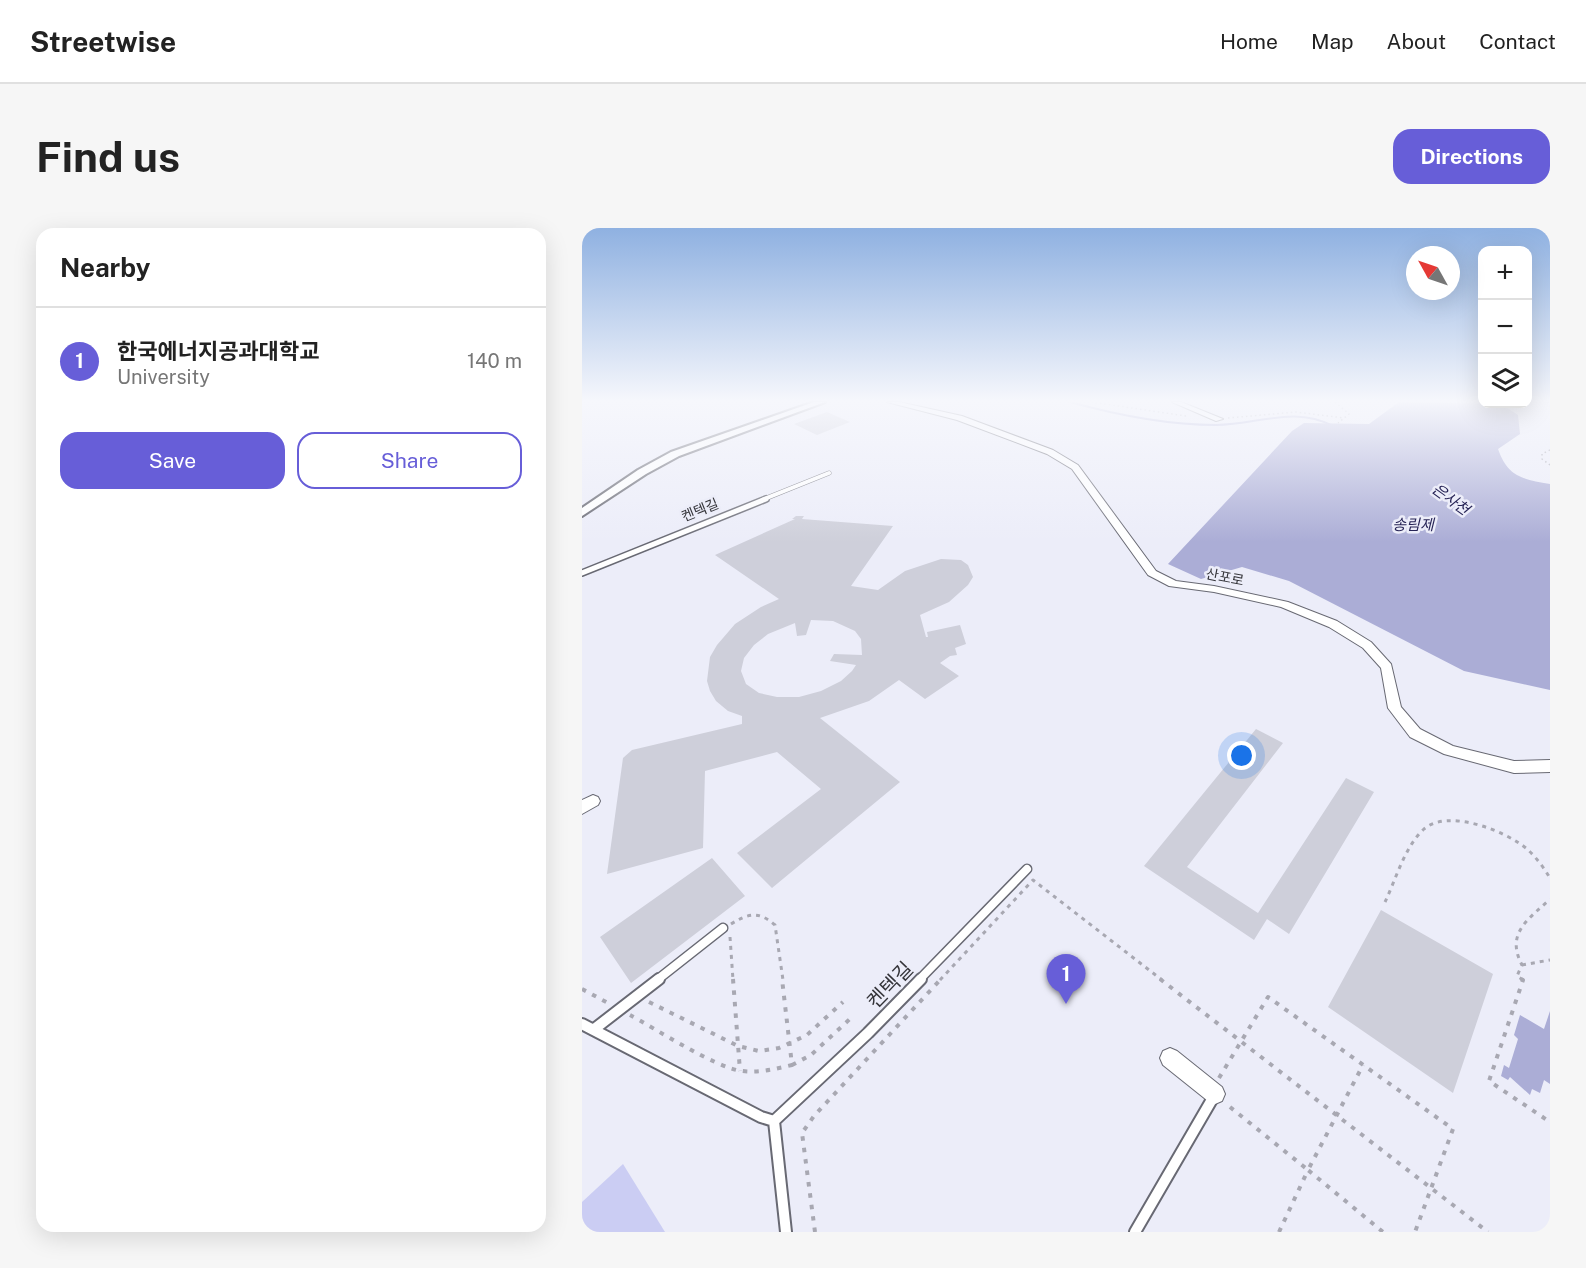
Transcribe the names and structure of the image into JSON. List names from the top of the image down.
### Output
{
  "streets": {
    "street": ["산포로"],
    "lane": ["켄텍길"]
  },
  "water": ["은사천", "송림제"],
  "north": "top left",
  "page": {
    "header": "Streetwise",
    "nav": [
      "Home",
      "Map",
      "About",
      "Contact"
    ],
    "buttons": [
      "Directions",
      ["Save", "Share"]
    ],
    "title": "Find us",
    "heading": "Nearby",
    "map_buttons": ["+", "−"],
    "list": [
      {
        "mark": "1",
        "name": "한국에너지공과대학교",
        "note": "University",
        "value": "140 m"
      }
    ],
    "pins": "1"
  }
}
